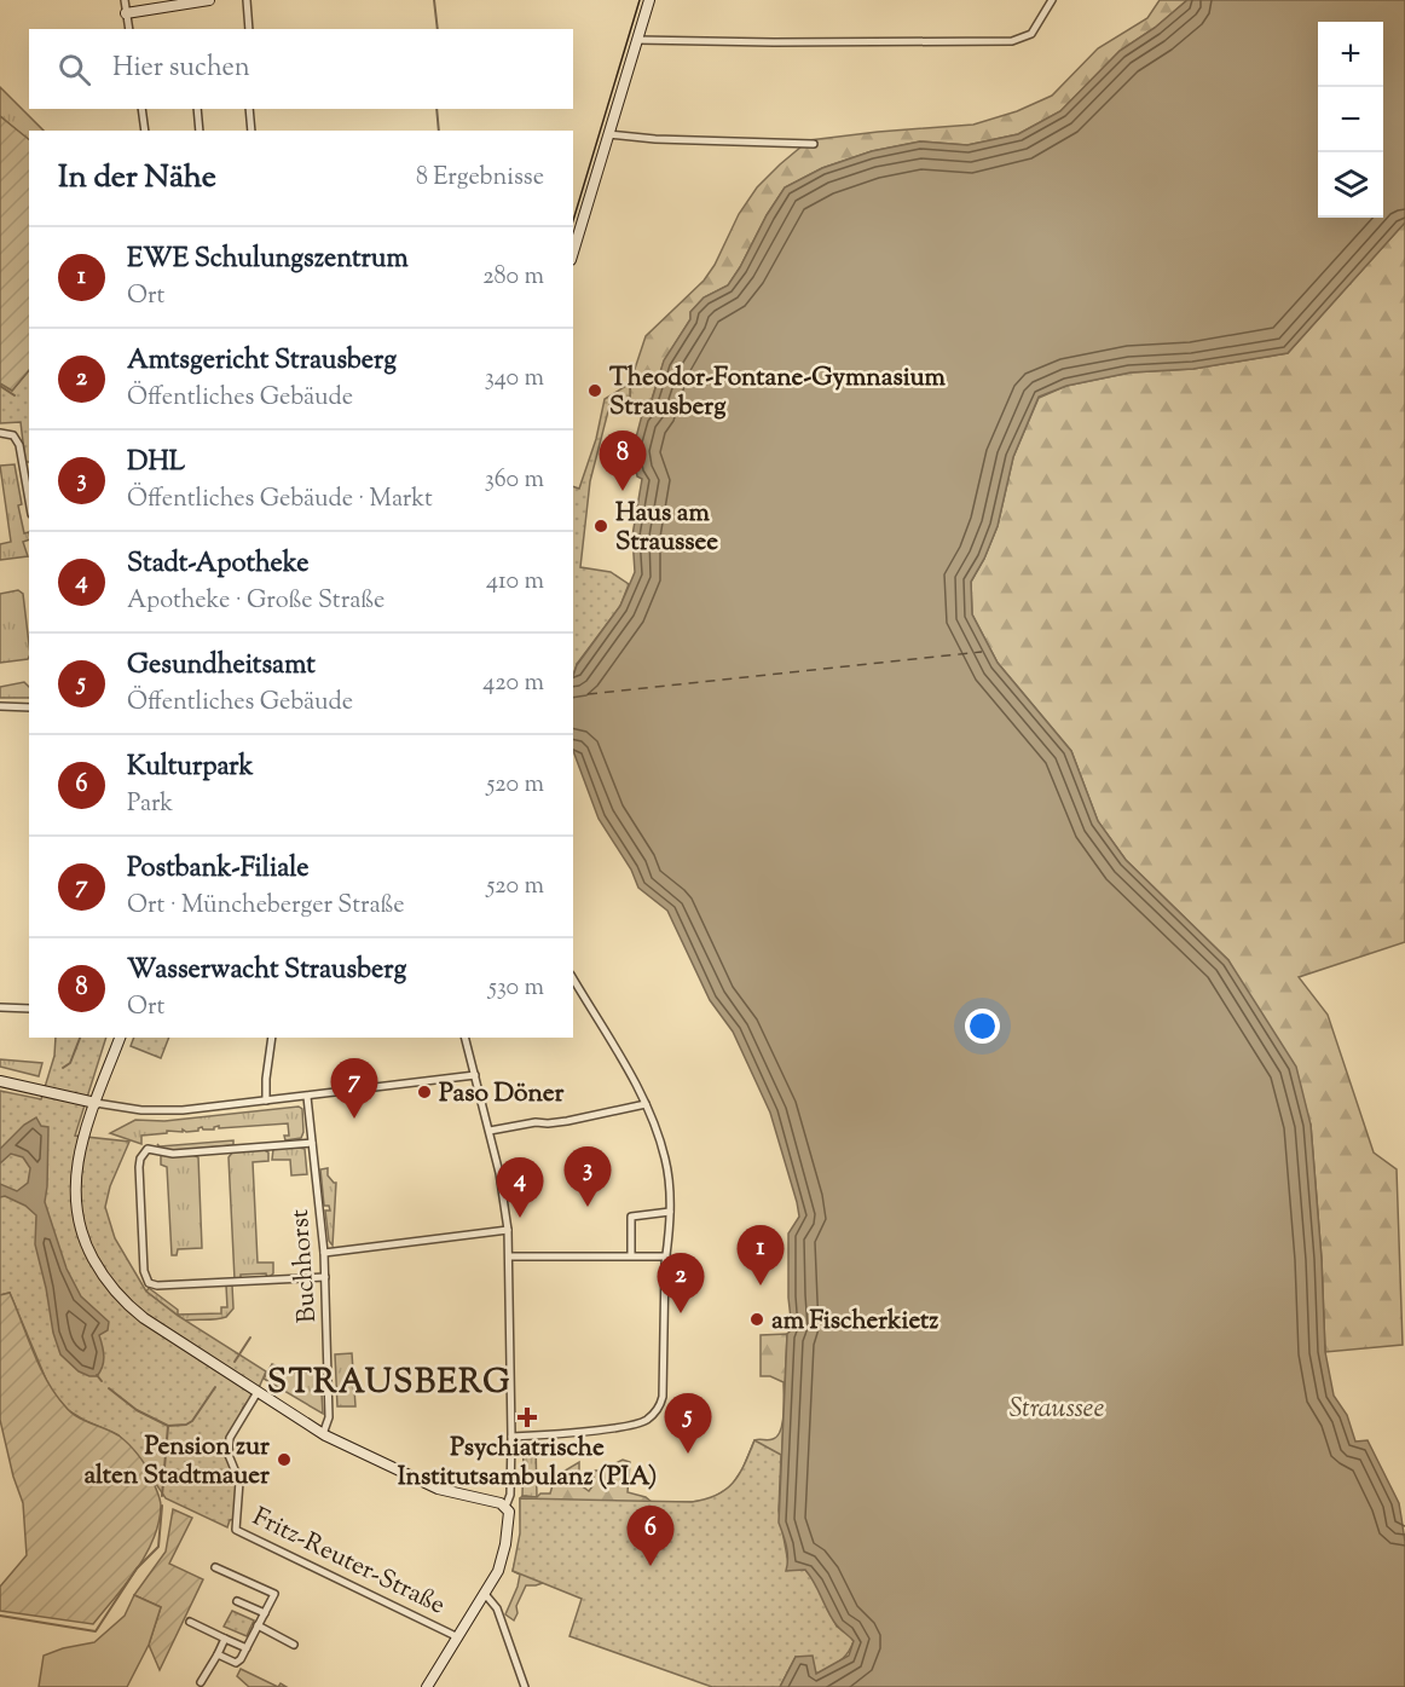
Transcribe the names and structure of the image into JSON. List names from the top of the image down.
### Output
{
  "streets": {
    "street": ["Buchhorst", "Fritz-Reuter-Straße"]
  },
  "districts": ["STRAUSBERG"],
  "water": ["Straussee"],
  "places": {
    "other": [
      "Theodor-Fontane-Gymnasium Strausberg",
      "Haus am Straussee",
      "Paso Döner",
      "am Fischerkietz",
      "Pension zur alten Stadtmauer"
    ],
    "health": ["Psychiatrische Institutsambulanz (PIA)"]
  },
  "page": {
    "map_buttons": ["+", "−"],
    "search": "Hier suchen",
    "heading": ["In der Nähe", "8 Ergebnisse"],
    "list": [
      {
        "mark": "1",
        "name": "EWE Schulungszentrum",
        "note": "Ort",
        "value": "280 m"
      },
      {
        "mark": "2",
        "name": "Amtsgericht Strausberg",
        "note": "Öffentliches Gebäude",
        "value": "340 m"
      },
      {
        "mark": "3",
        "name": "DHL",
        "note": "Öffentliches Gebäude · Markt",
        "value": "360 m"
      },
      {
        "mark": "4",
        "name": "Stadt-Apotheke",
        "note": "Apotheke · Große Straße",
        "value": "410 m"
      },
      {
        "mark": "5",
        "name": "Gesundheitsamt",
        "note": "Öffentliches Gebäude",
        "value": "420 m"
      },
      {
        "mark": "6",
        "name": "Kulturpark",
        "note": "Park",
        "value": "520 m"
      },
      {
        "mark": "7",
        "name": "Postbank-Filiale",
        "note": "Ort · Müncheberger Straße",
        "value": "520 m"
      },
      {
        "mark": "8",
        "name": "Wasserwacht Strausberg",
        "note": "Ort",
        "value": "530 m"
      }
    ],
    "pins": [
      "8",
      "7",
      "3",
      "4",
      "1",
      "2",
      "5",
      "6"
    ]
  }
}
